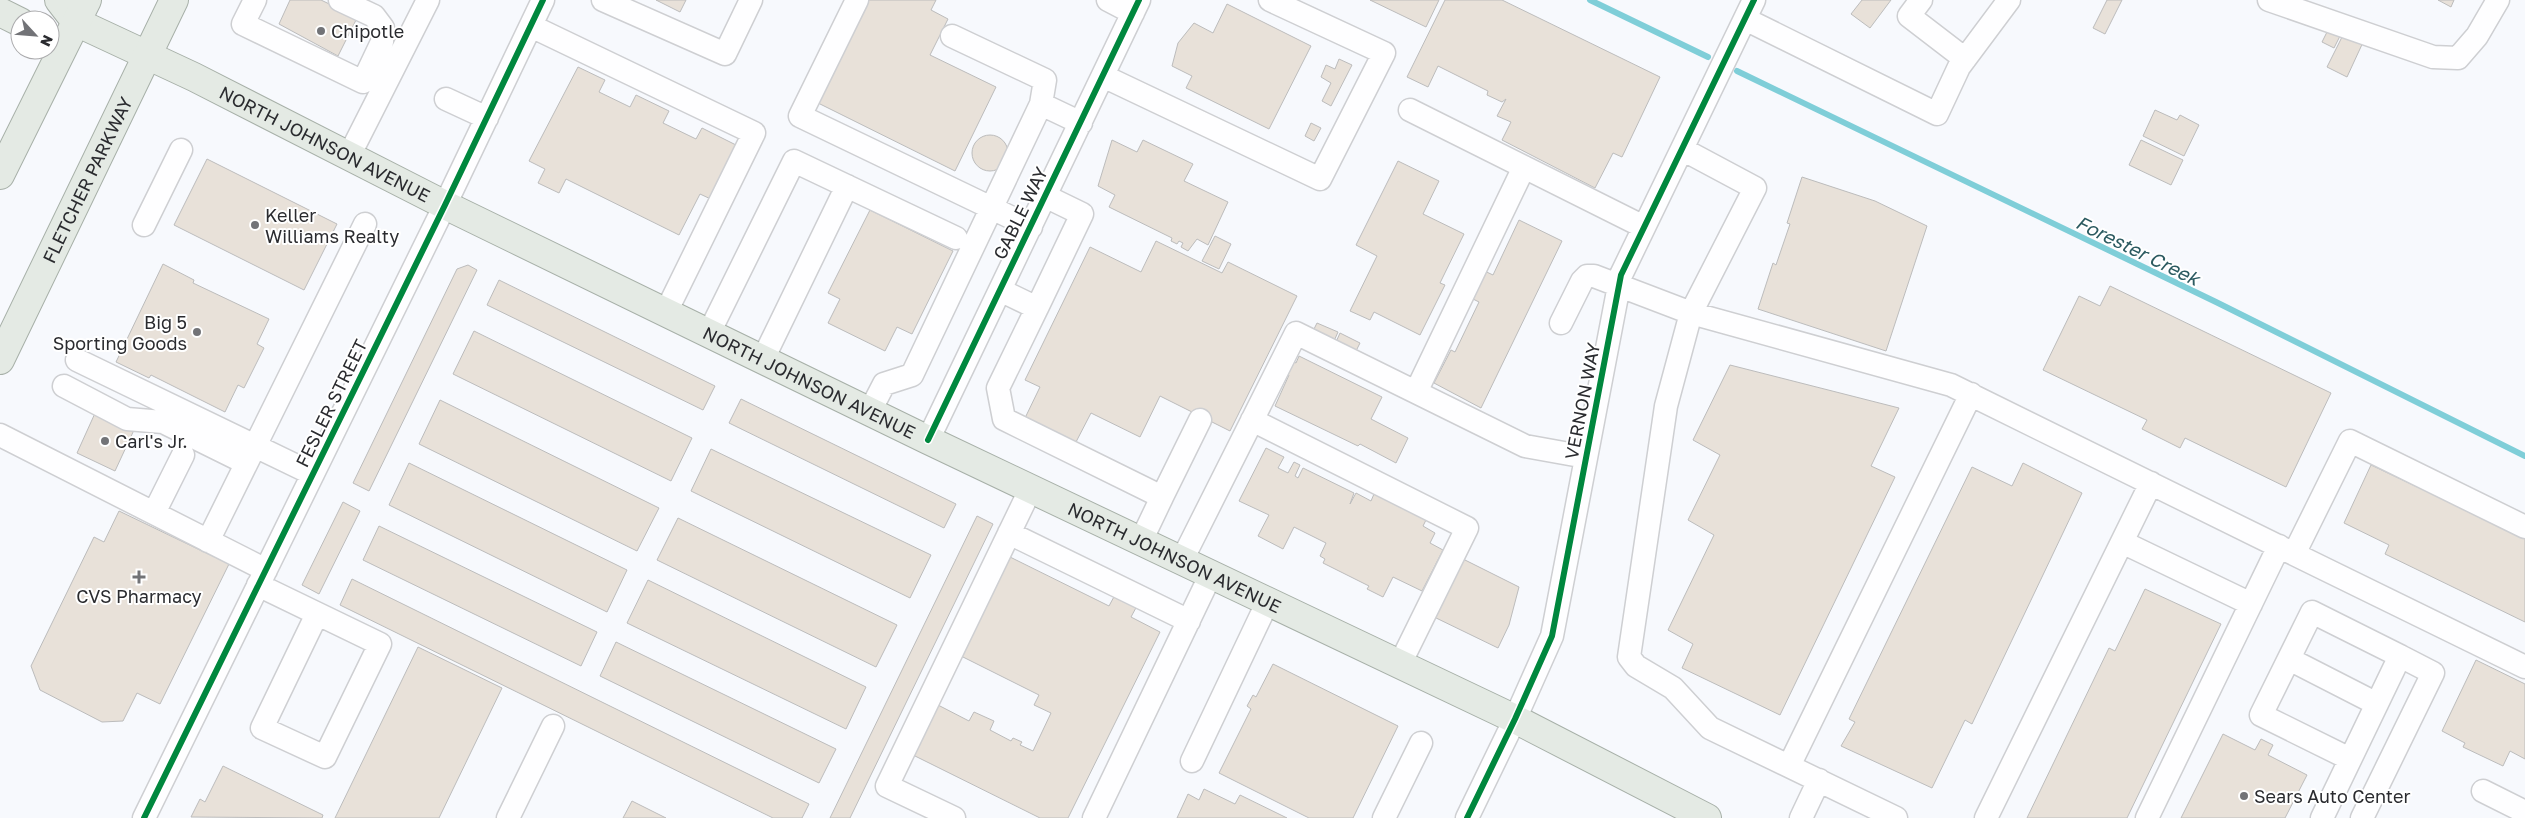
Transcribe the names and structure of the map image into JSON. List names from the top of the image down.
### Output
{
  "streets": {
    "main road": ["NORTH JOHNSON AVENUE", "FLETCHER PARKWAY"],
    "street": ["GABLE WAY", "VERNON WAY", "FESLER STREET"]
  },
  "crossings": [
    ["NORTH JOHNSON AVENUE", "FLETCHER PARKWAY"],
    ["NORTH JOHNSON AVENUE", "GABLE WAY"],
    ["NORTH JOHNSON AVENUE", "VERNON WAY"],
    ["NORTH JOHNSON AVENUE", "FESLER STREET"]
  ],
  "water": ["Forester Creek"],
  "places": {
    "other": [
      "Chipotle",
      "Keller Williams Realty",
      "Big 5 Sporting Goods",
      "Carl's Jr.",
      "Sears Auto Center"
    ],
    "health": ["CVS Pharmacy"]
  },
  "north": "bottom right"
}
